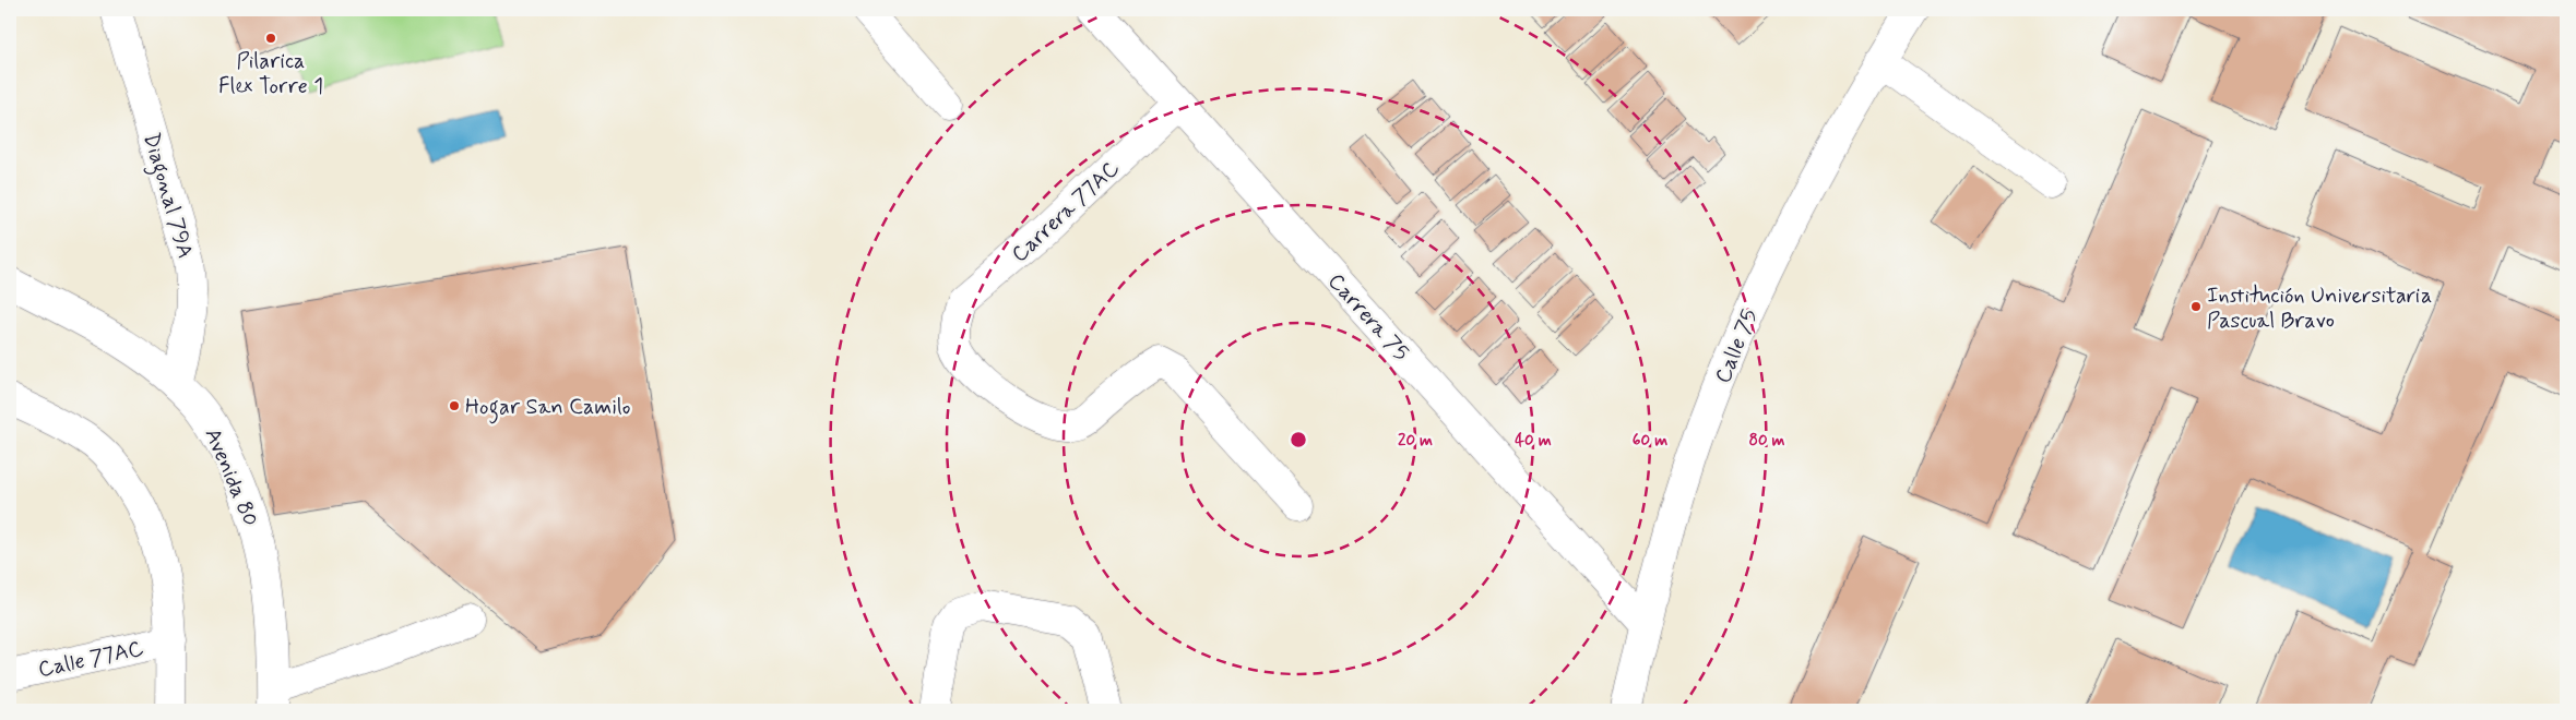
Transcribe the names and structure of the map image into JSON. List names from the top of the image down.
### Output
{
  "streets": {
    "street": [
      "Diagonal 79A",
      "Carrera 77AC",
      "Carrera 75",
      "Calle 75",
      "Avenida 80",
      "Calle 77AC"
    ]
  },
  "crossings": [
    ["Diagonal 79A", "Avenida 80"],
    ["Carrera 77AC", "Carrera 75"],
    ["Carrera 75", "Calle 75"]
  ],
  "places": ["Pilarica Flex Torre 1", "Institución Universitaria Pascual Bravo", "Hogar San Camilo"],
  "rings": [
    "20 m",
    "40 m",
    "60 m",
    "80 m"
  ]
}
